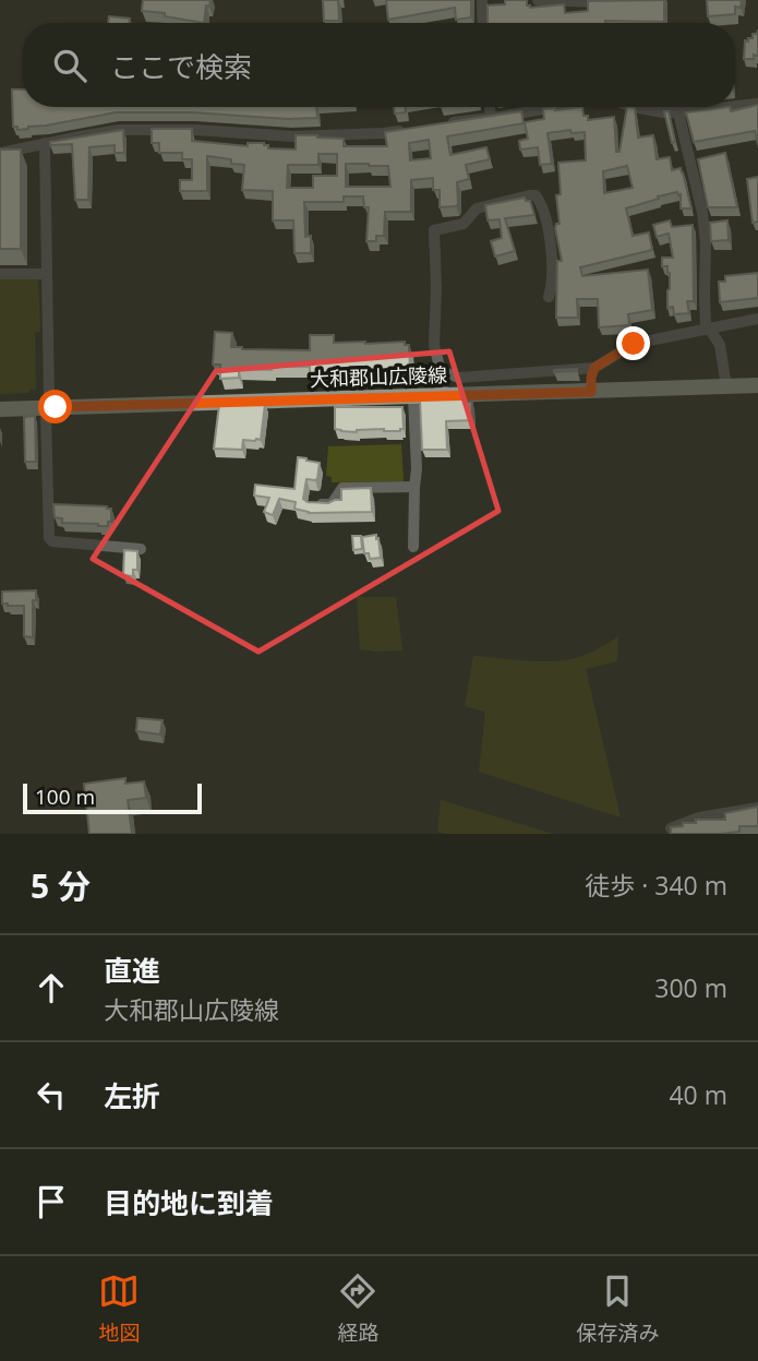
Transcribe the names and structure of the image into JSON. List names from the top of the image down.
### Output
{
  "streets": {
    "main road": ["大和郡山広陵線"]
  },
  "scale_bar": "100 m",
  "page": {
    "search": "ここで検索",
    "scale": "100 m",
    "heading": ["5 分", "徒歩 · 340 m"],
    "list": [
      ["直進", "大和郡山広陵線", "300 m"],
      ["左折", "40 m"],
      "目的地に到着"
    ],
    "nav": ["地図", "経路", "保存済み"]
  }
}
